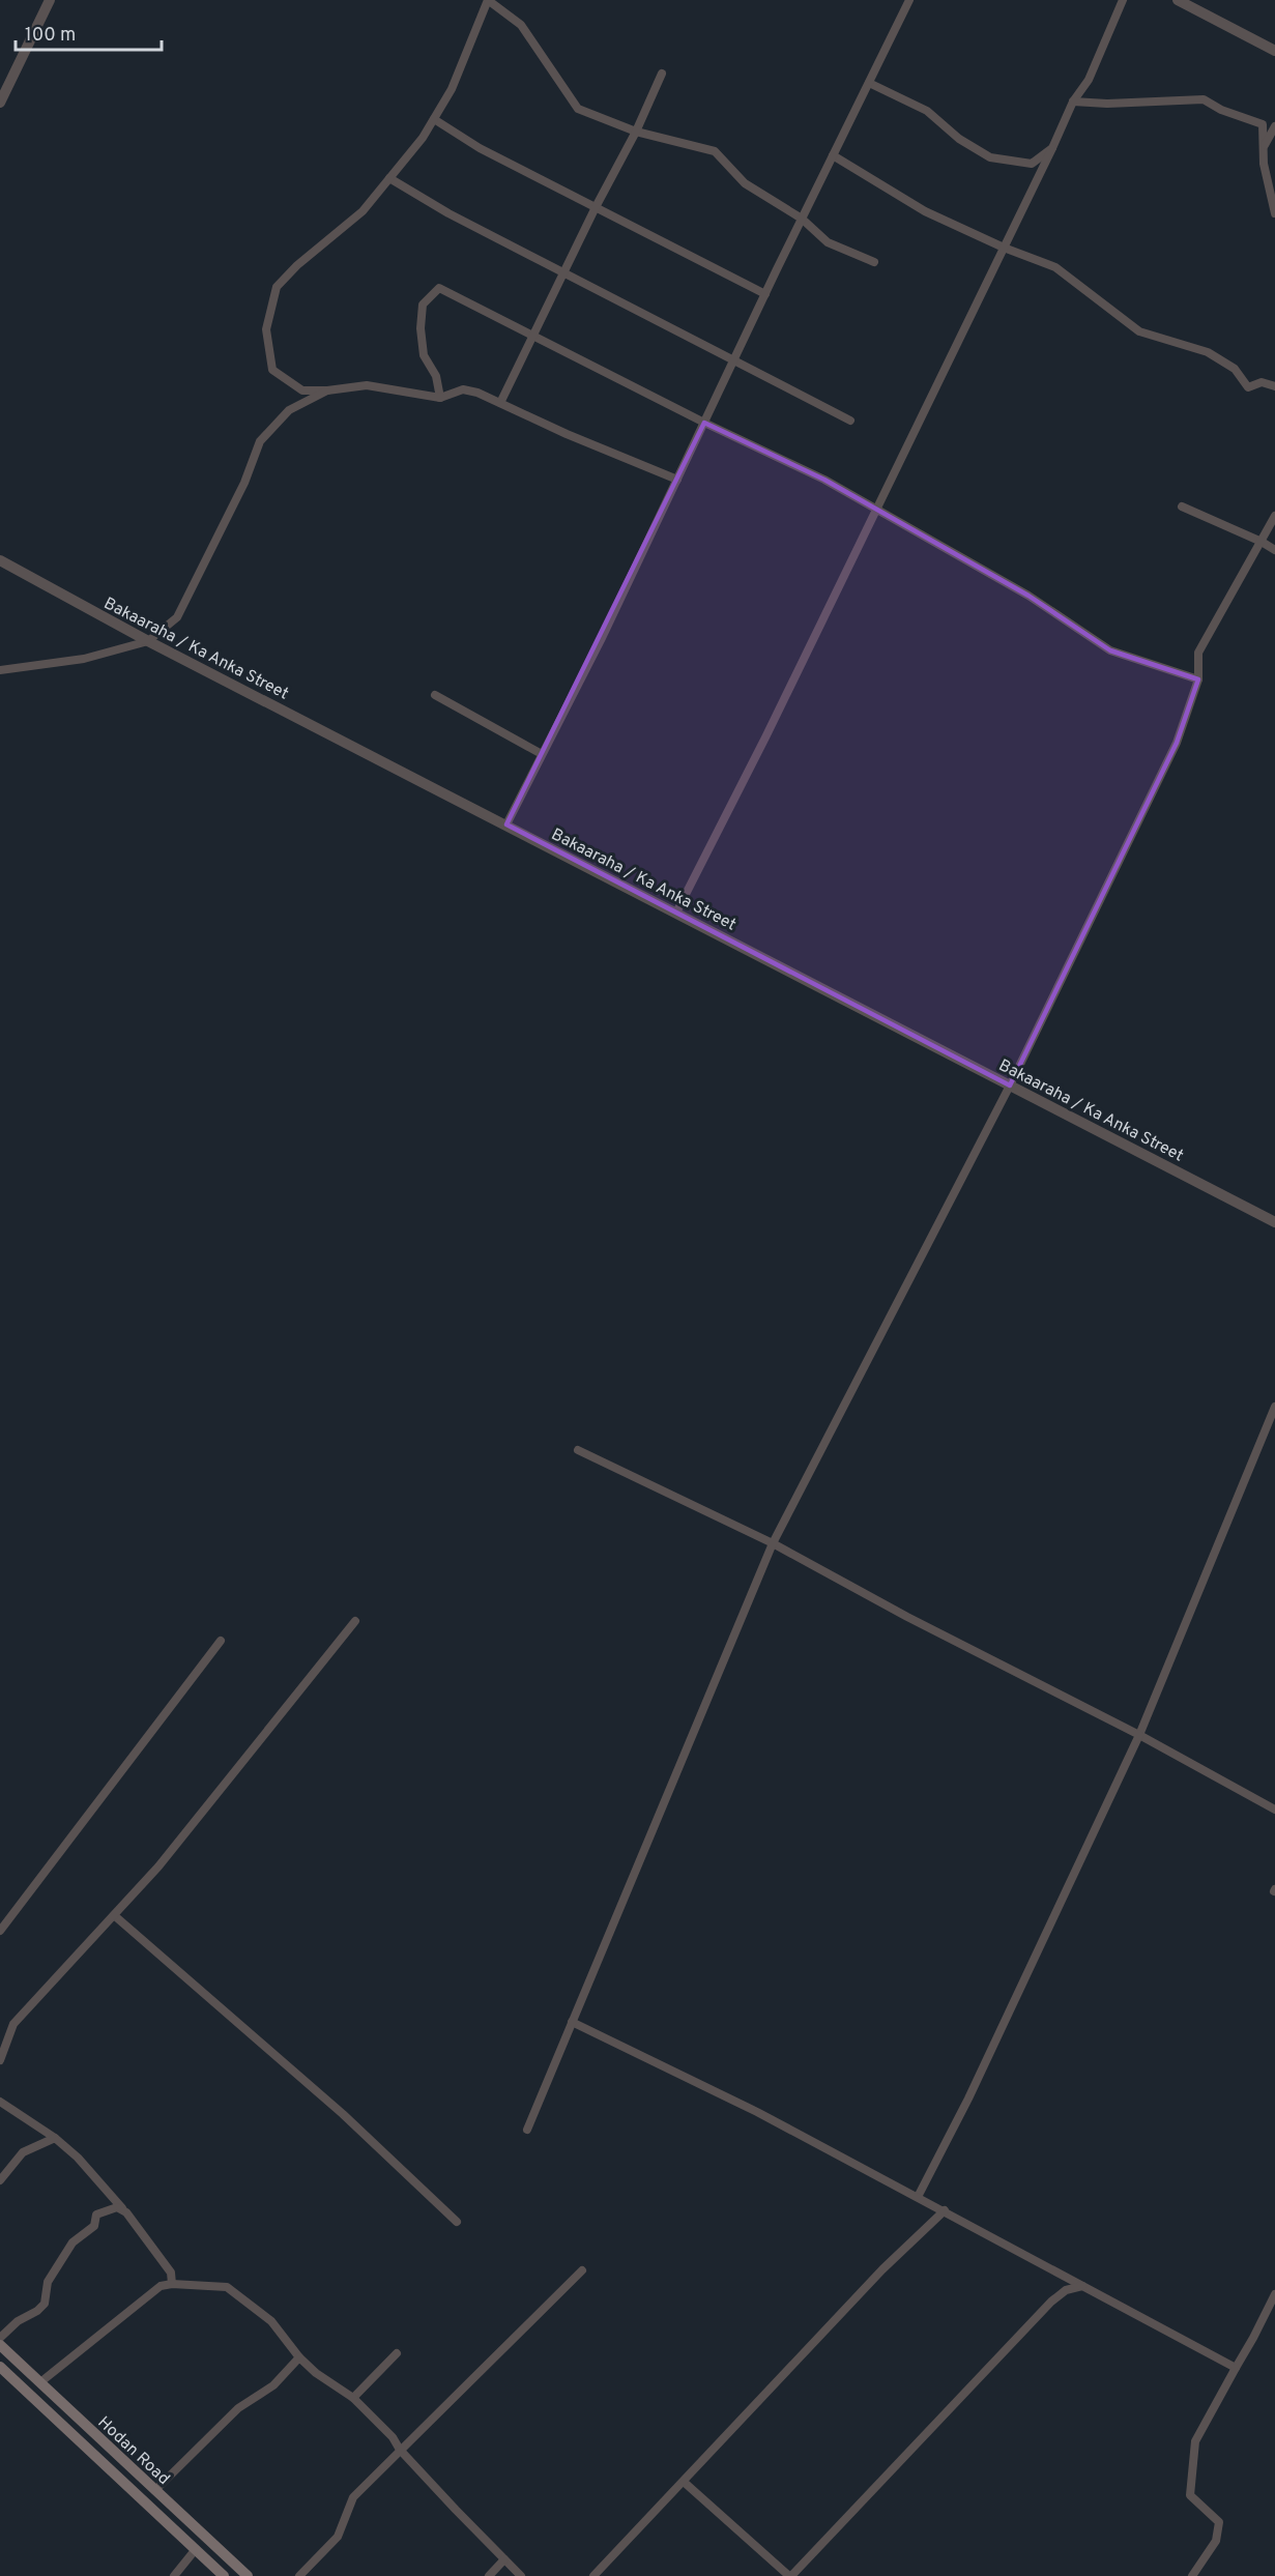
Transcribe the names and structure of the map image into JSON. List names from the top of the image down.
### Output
{
  "streets": {
    "main road": ["Hodan Road"],
    "street": ["Bakaaraha / Ka Anka Street"]
  },
  "scale_bar": "100 m"
}
